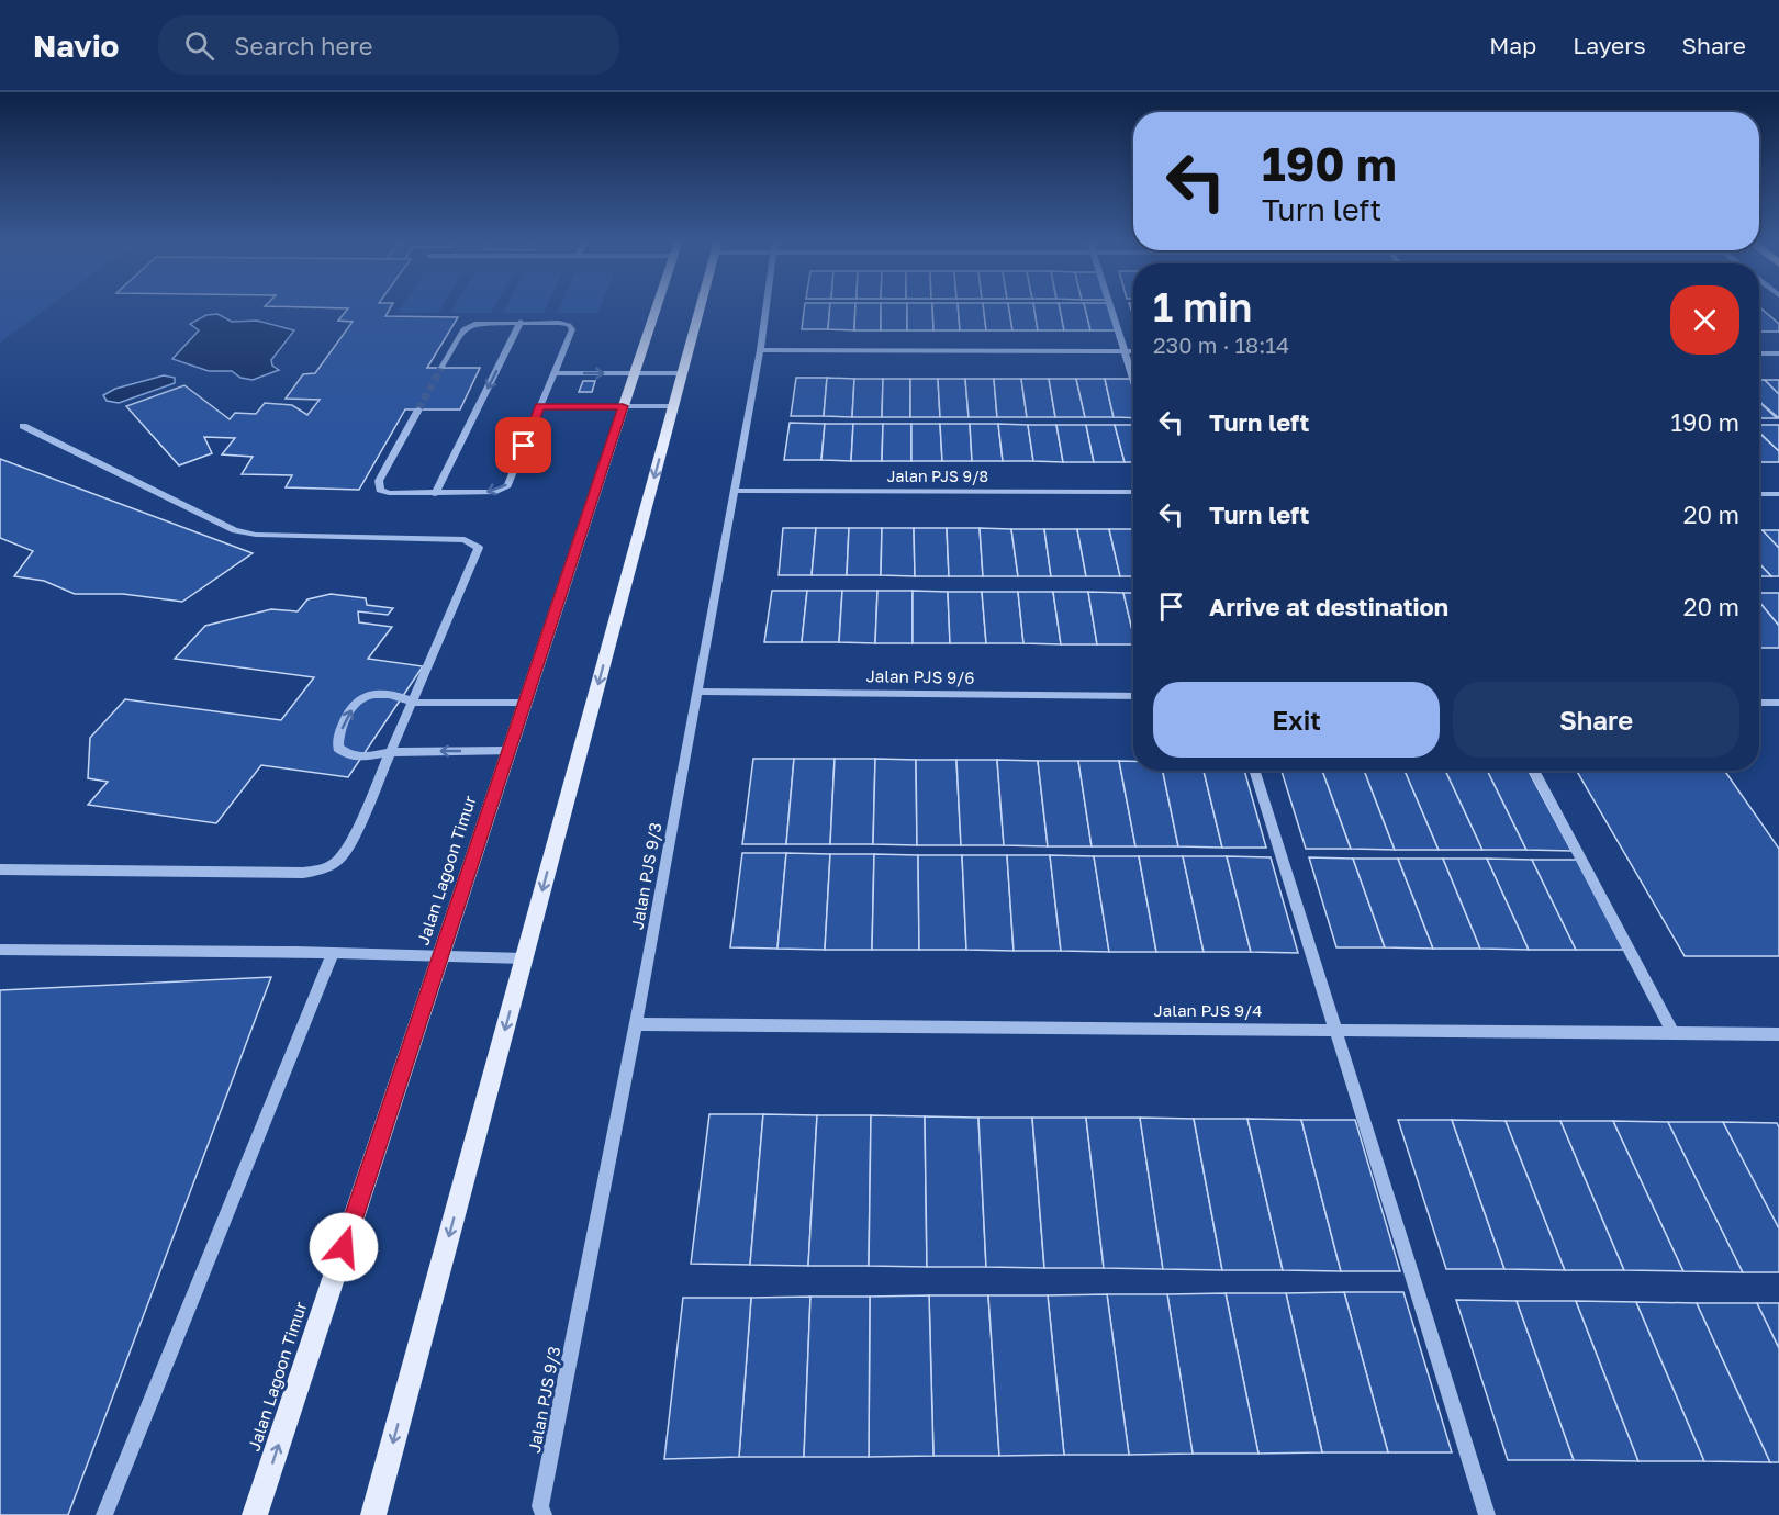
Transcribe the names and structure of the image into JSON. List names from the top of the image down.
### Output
{
  "streets": {
    "main road": ["Jalan Lagoon Timur"],
    "street": [
      "Jalan PJS 9/8",
      "Jalan PJS 9/6",
      "Jalan PJS 9/3",
      "Jalan PJS 9/4"
    ]
  },
  "crossings": [
    ["Jalan PJS 9/8", "Jalan PJS 9/3"],
    ["Jalan PJS 9/6", "Jalan PJS 9/3"],
    ["Jalan PJS 9/3", "Jalan PJS 9/4"]
  ],
  "page": {
    "header": "Navio",
    "search": "Search here",
    "nav": ["Map", "Layers", "Share"],
    "turn": ["190 m", "Turn left"],
    "heading": ["1 min", "230 m · 18:14"],
    "list": [
      {
        "name": "Turn left",
        "value": "190 m"
      },
      {
        "name": "Turn left",
        "value": "20 m"
      },
      {
        "name": "Arrive at destination",
        "value": "20 m"
      }
    ],
    "buttons": ["Exit", "Share"]
  }
}
